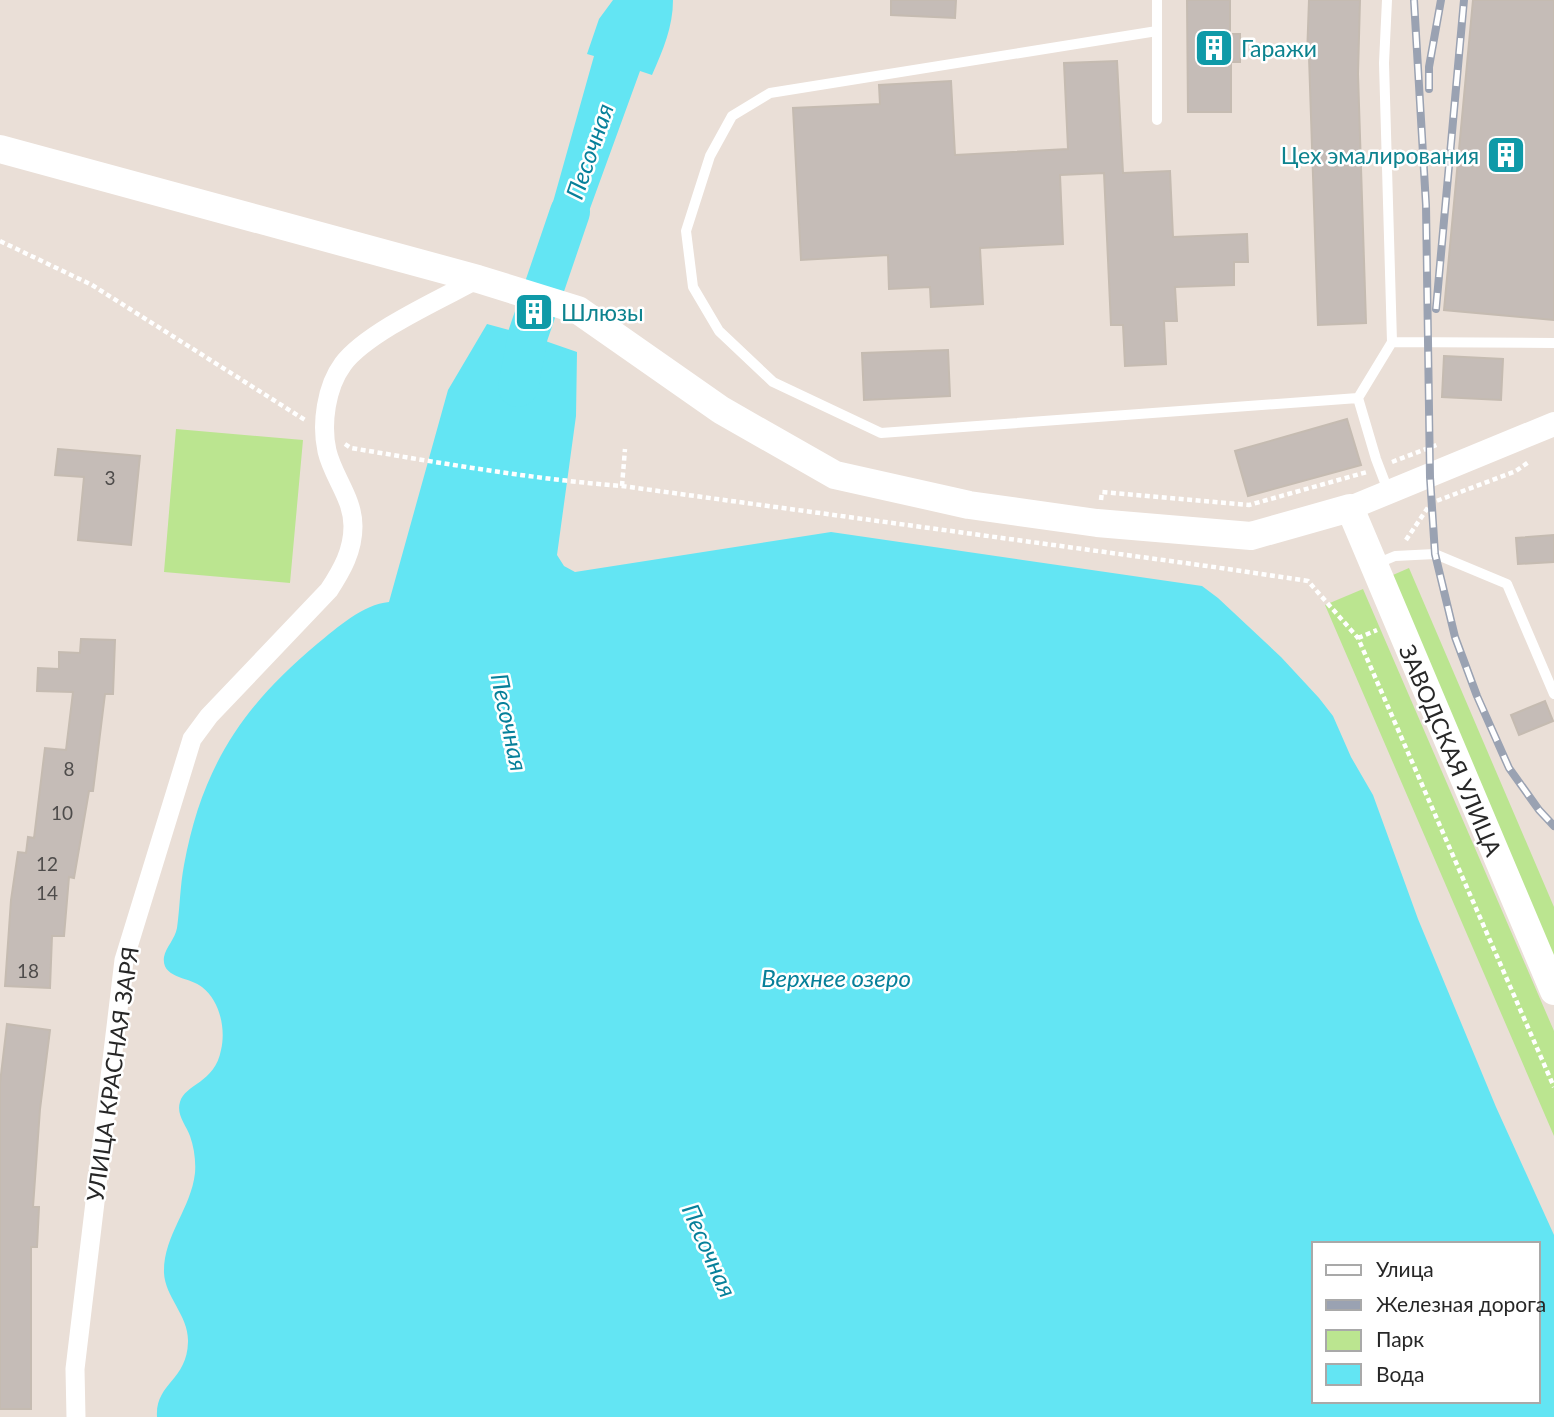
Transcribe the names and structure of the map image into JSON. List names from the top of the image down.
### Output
{
  "streets": {
    "main road": ["ЗАВОДСКАЯ УЛИЦА"],
    "street": ["УЛИЦА КРАСНАЯ ЗАРЯ"]
  },
  "water": ["Песочная", "Верхнее озеро"],
  "places": {
    "building": ["Гаражи", "Цех эмалирования", "Шлюзы"]
  },
  "house_numbers": [
    "3",
    "8",
    "10",
    "12",
    "14",
    "18"
  ],
  "legend": [
    "Улица",
    "Железная дорога",
    "Парк",
    "Вода"
  ]
}
